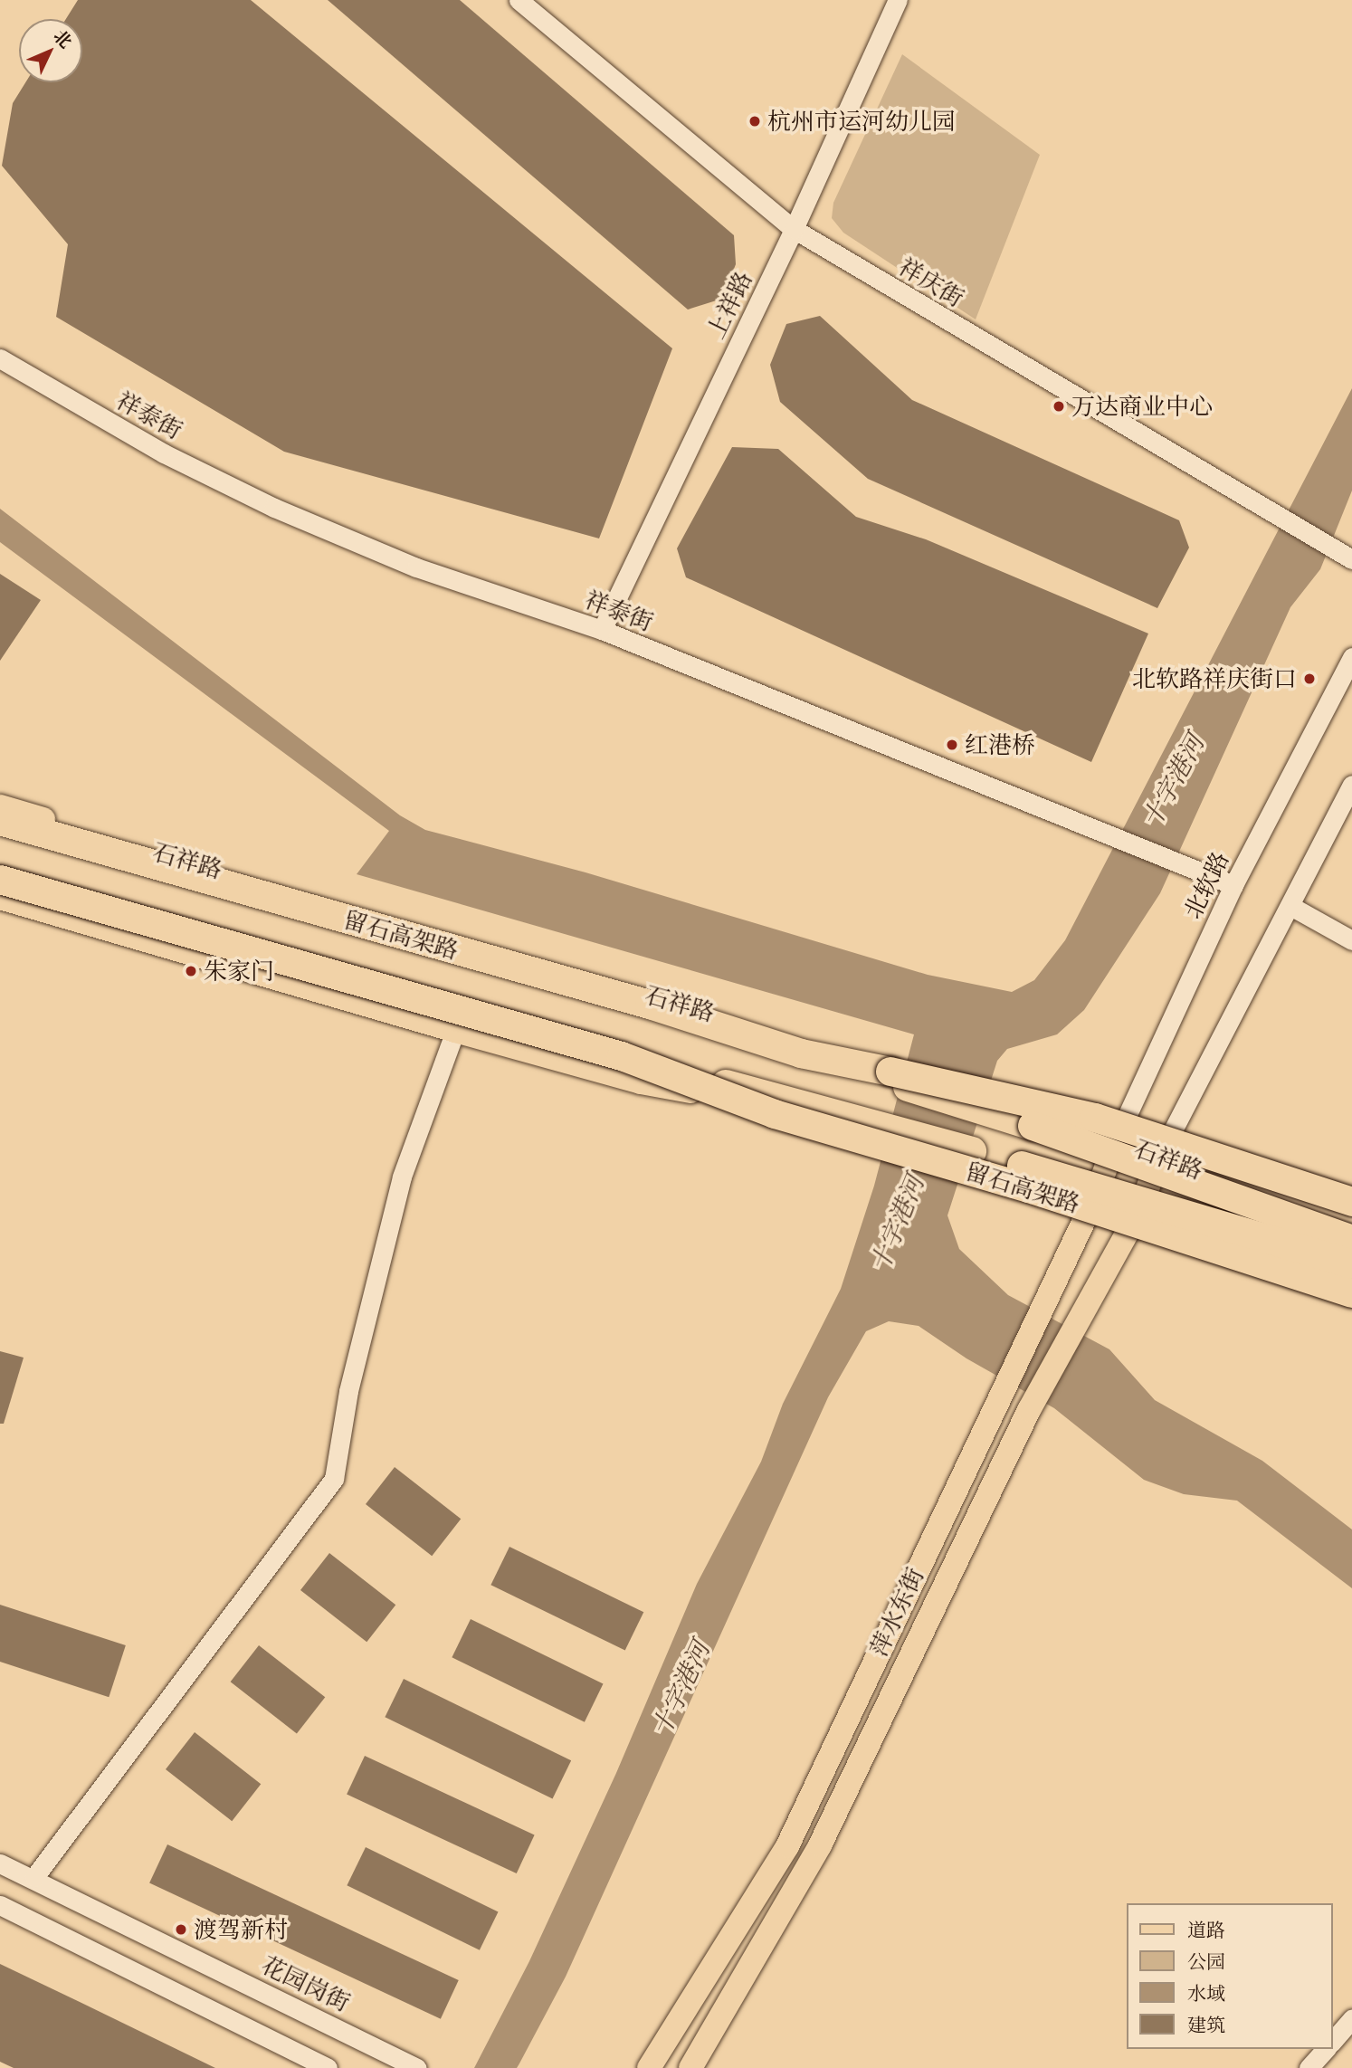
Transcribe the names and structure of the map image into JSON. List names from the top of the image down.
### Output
{
  "streets": {
    "highway": ["留石高架路"],
    "main road": ["石祥路", "萍水东街"],
    "street": [
      "祥庆街",
      "上祥路",
      "祥泰街",
      "北软路",
      "花园岗街"
    ]
  },
  "crossings": [
    ["祥庆街", "上祥路"],
    ["上祥路", "祥泰街"],
    ["祥泰街", "北软路"],
    ["石祥路", "北软路"],
    ["石祥路", "萍水东街"],
    ["北软路", "萍水东街"]
  ],
  "water": ["十字港河"],
  "places": [
    "杭州市运河幼儿园",
    "万达商业中心",
    "北软路祥庆街口",
    "红港桥",
    "朱家门",
    "渡驾新村"
  ],
  "legend": [
    "道路",
    "公园",
    "水域",
    "建筑"
  ],
  "north": "top right"
}
